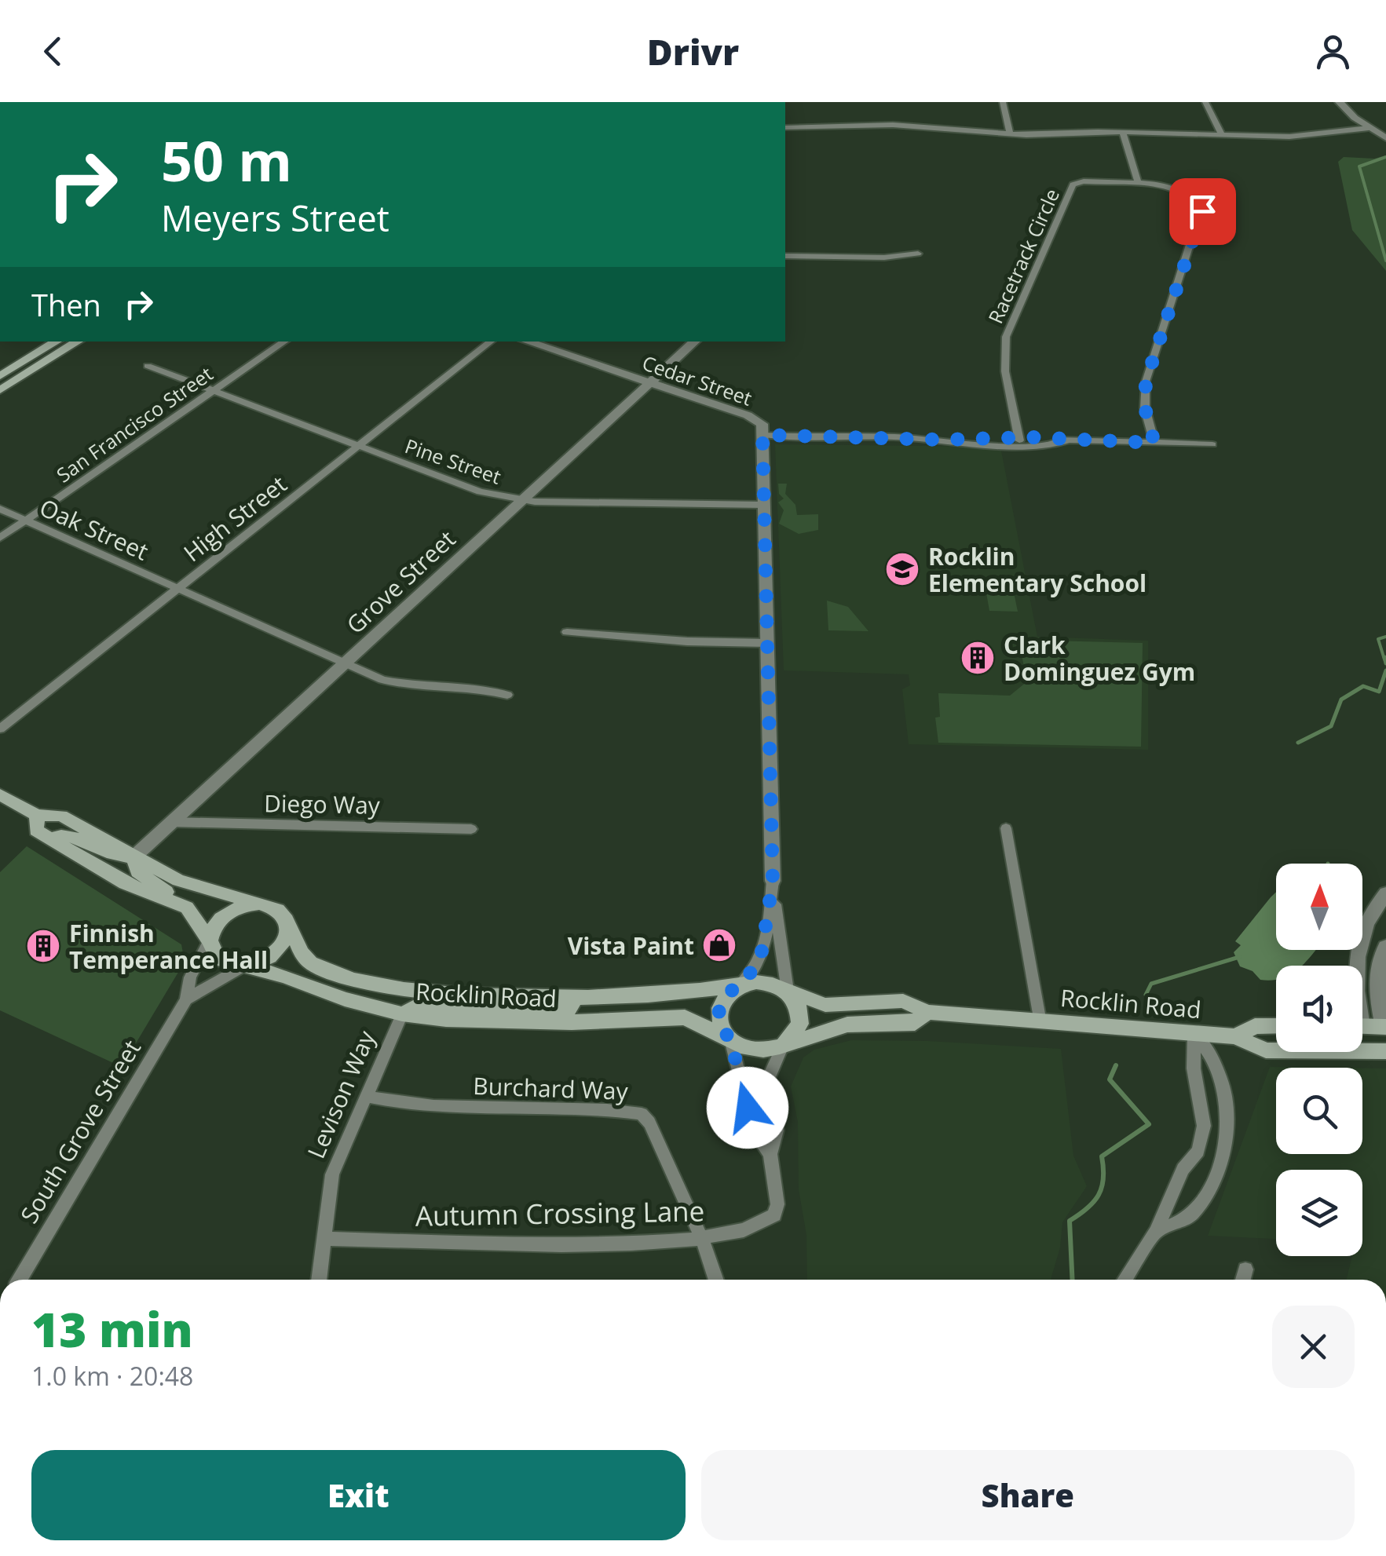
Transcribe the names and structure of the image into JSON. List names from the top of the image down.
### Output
{
  "streets": {
    "main road": ["Rocklin Road"],
    "street": [
      "Racetrack Circle",
      "Cedar Street",
      "San Francisco Street",
      "Pine Street",
      "High Street",
      "Oak Street",
      "Grove Street",
      "Diego Way",
      "Burchard Way",
      "Levison Way",
      "South Grove Street",
      "Autumn Crossing Lane"
    ]
  },
  "crossings": [
    ["Cedar Street", "Grove Street"],
    ["San Francisco Street", "Pine Street"],
    ["San Francisco Street", "Oak Street"],
    ["Pine Street", "High Street"],
    ["Pine Street", "Grove Street"],
    ["High Street", "Oak Street"],
    ["Oak Street", "Grove Street"],
    ["Grove Street", "Diego Way"],
    ["Rocklin Road", "Levison Way"],
    ["Rocklin Road", "South Grove Street"],
    ["Rocklin Road", "Autumn Crossing Lane"],
    ["Burchard Way", "Levison Way"],
    ["Burchard Way", "Autumn Crossing Lane"],
    ["Levison Way", "Autumn Crossing Lane"]
  ],
  "places": {
    "school or university": ["Rocklin Elementary School"],
    "building": ["Clark Dominguez Gym", "Finnish Temperance Hall"],
    "shop": ["Vista Paint"]
  },
  "north": "top",
  "page": {
    "header": "Drivr",
    "turn": ["50 m", "Meyers Street"],
    "then": "Then",
    "heading": ["13 min", "1.0 km · 20:48"],
    "buttons": ["Exit", "Share"]
  }
}
